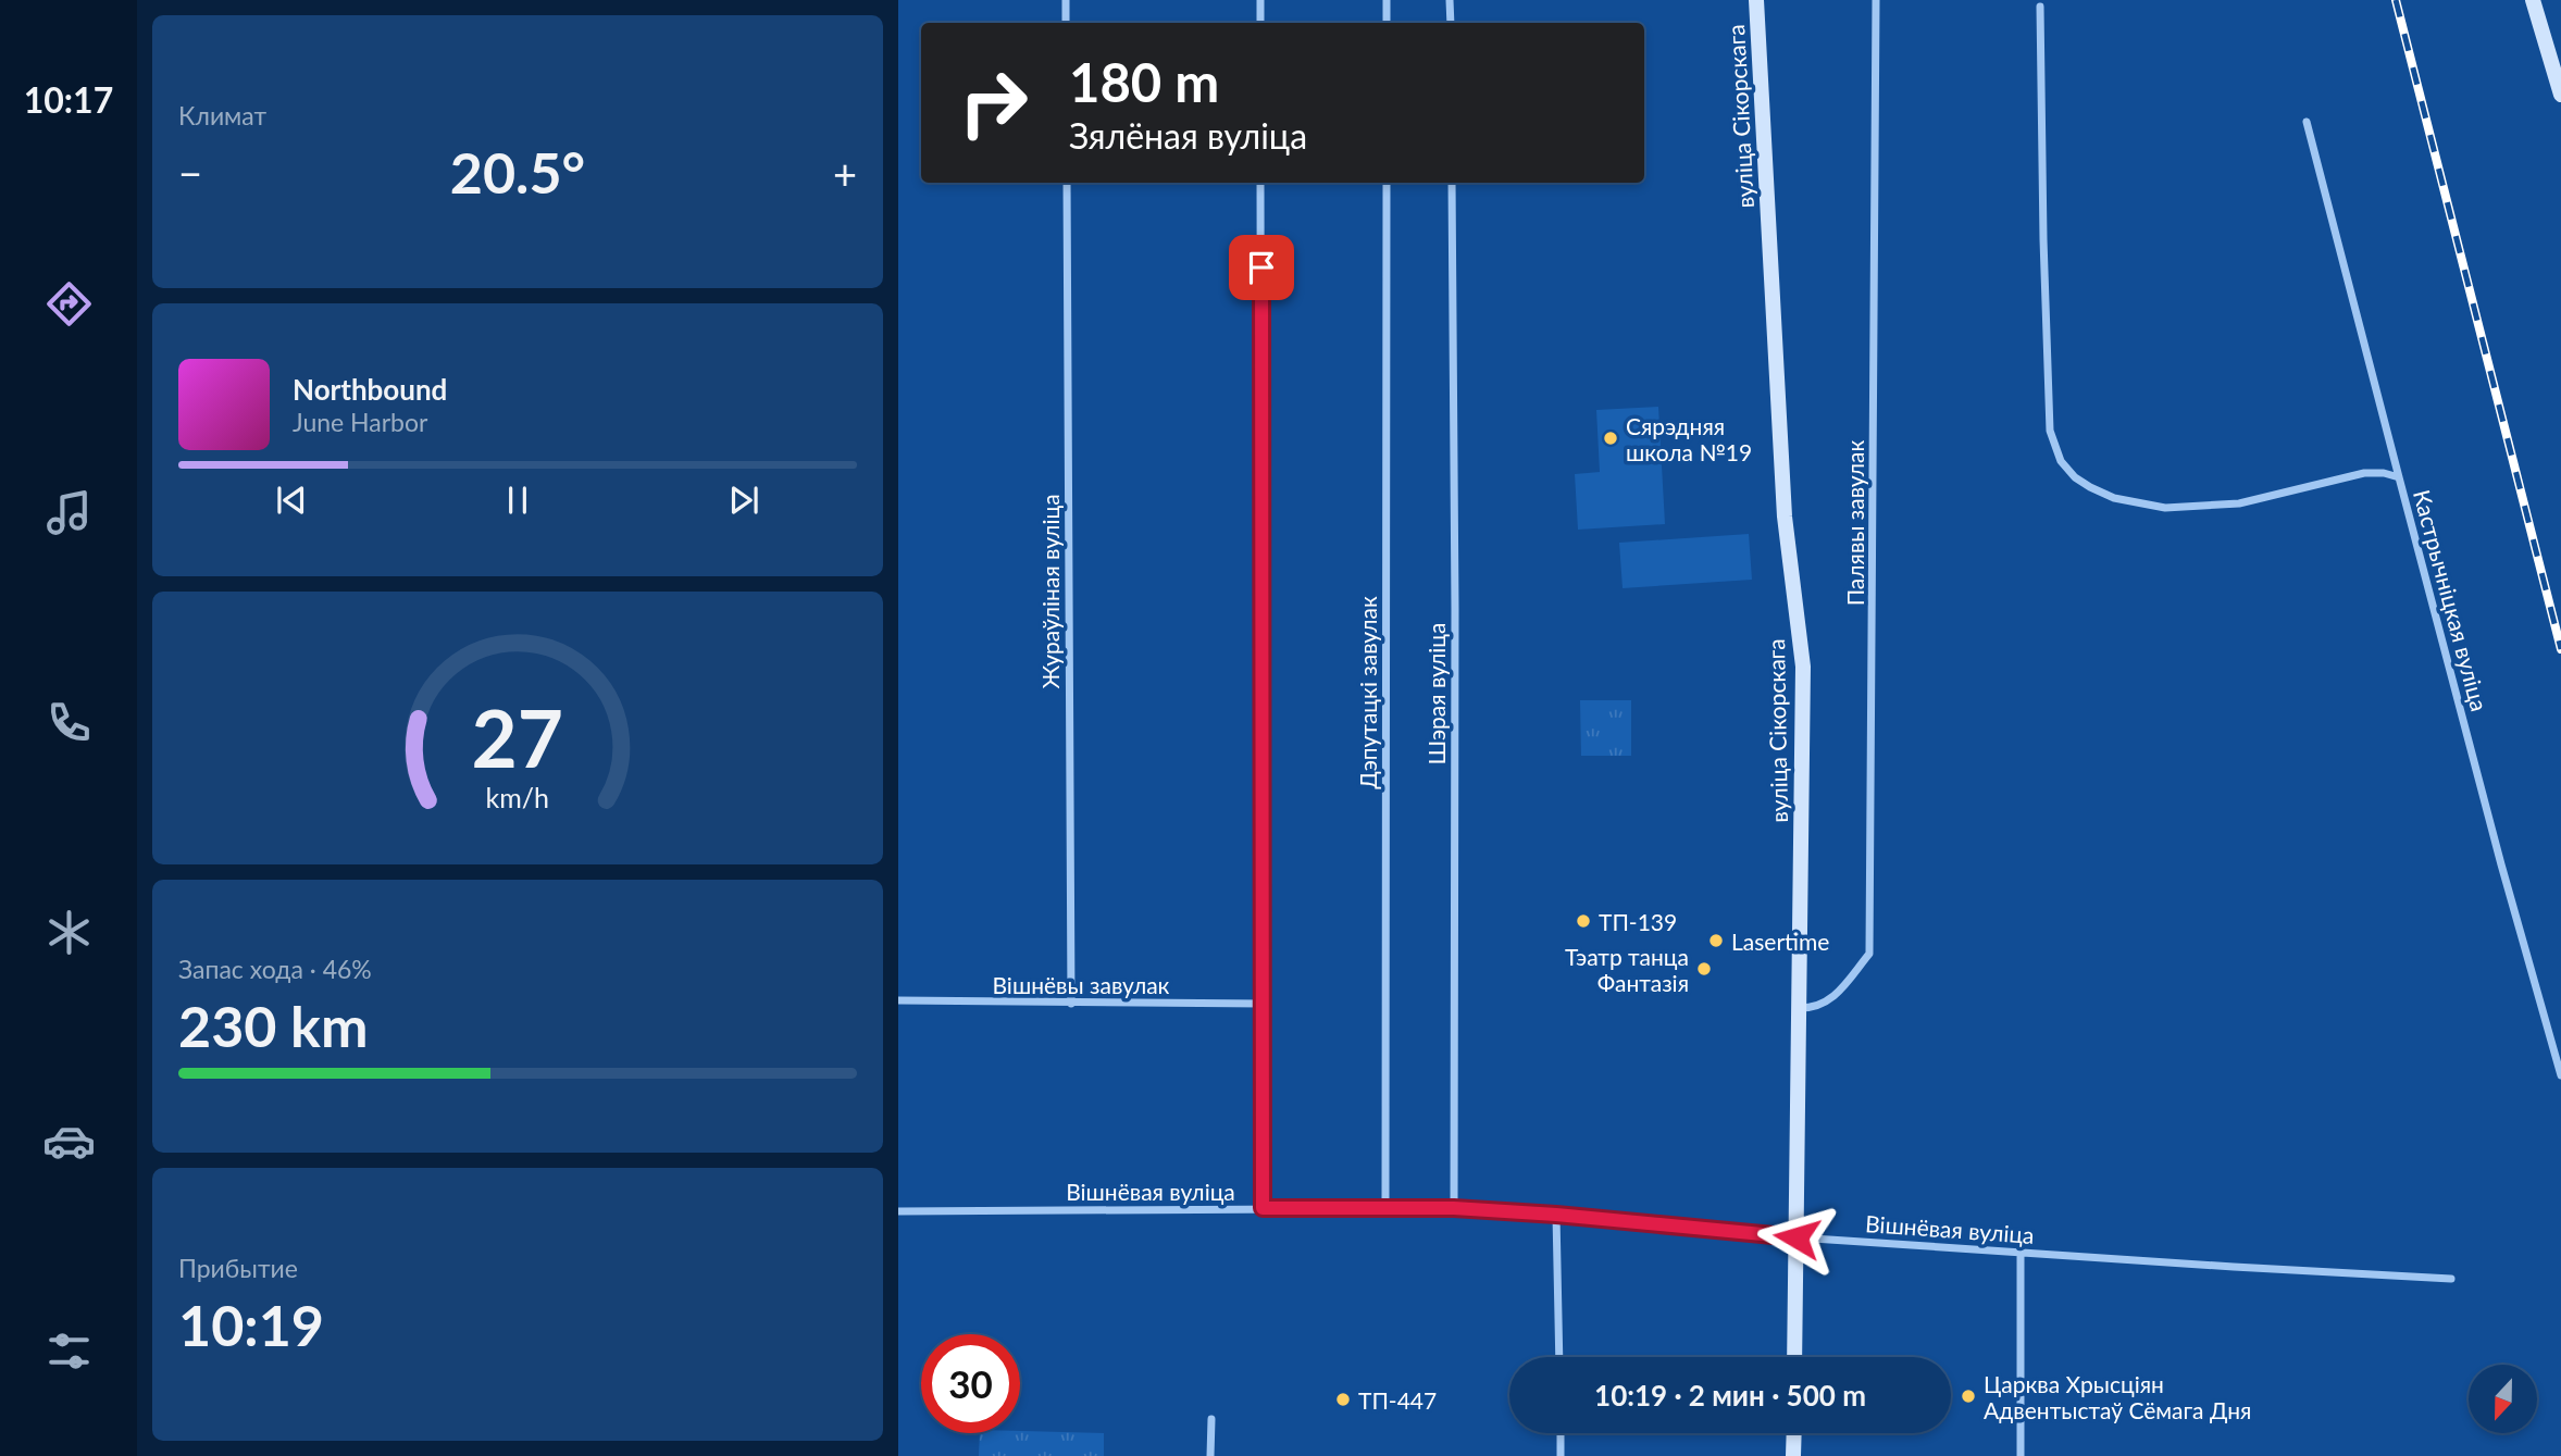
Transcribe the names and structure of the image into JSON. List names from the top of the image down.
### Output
{
  "streets": {
    "street": [
      "вуліца Сікорскага",
      "Палявы завулак",
      "Жураўліная вуліца",
      "Кастрычніцкая вуліца",
      "Дэпутацкі завулак",
      "Шэрая вуліца",
      "Вішнёвы завулак",
      "Вішнёвая вуліца"
    ]
  },
  "crossings": [
    ["вуліца Сікорскага", "Палявы завулак"],
    ["вуліца Сікорскага", "Вішнёвая вуліца"],
    ["Жураўліная вуліца", "Вішнёвы завулак"],
    ["Дэпутацкі завулак", "Вішнёвая вуліца"],
    ["Шэрая вуліца", "Вішнёвая вуліца"]
  ],
  "places": [
    "Сярэдняя школа №19",
    "ТП-139",
    "Lasertime",
    "Тэатр танца Фантазія",
    "Царква Хрысціян Адвентыстаў Сёмага Дня",
    "ТП-447"
  ],
  "north": "bottom",
  "page": {
    "tabs": "10:17",
    "tile": [
      "Климат",
      ["Запас хода · 46%", "230 km"],
      ["Прибытие", "10:19"]
    ],
    "turn": ["180 m", "Зялёная вуліца"],
    "heat": ["−", "20.5°", "+"],
    "song": ["Northbound", "June Harbor"],
    "limit": "30",
    "trip": "10:19 · 2 мин · 500 m",
    "gauge": ["27", "km/h"]
  }
}
